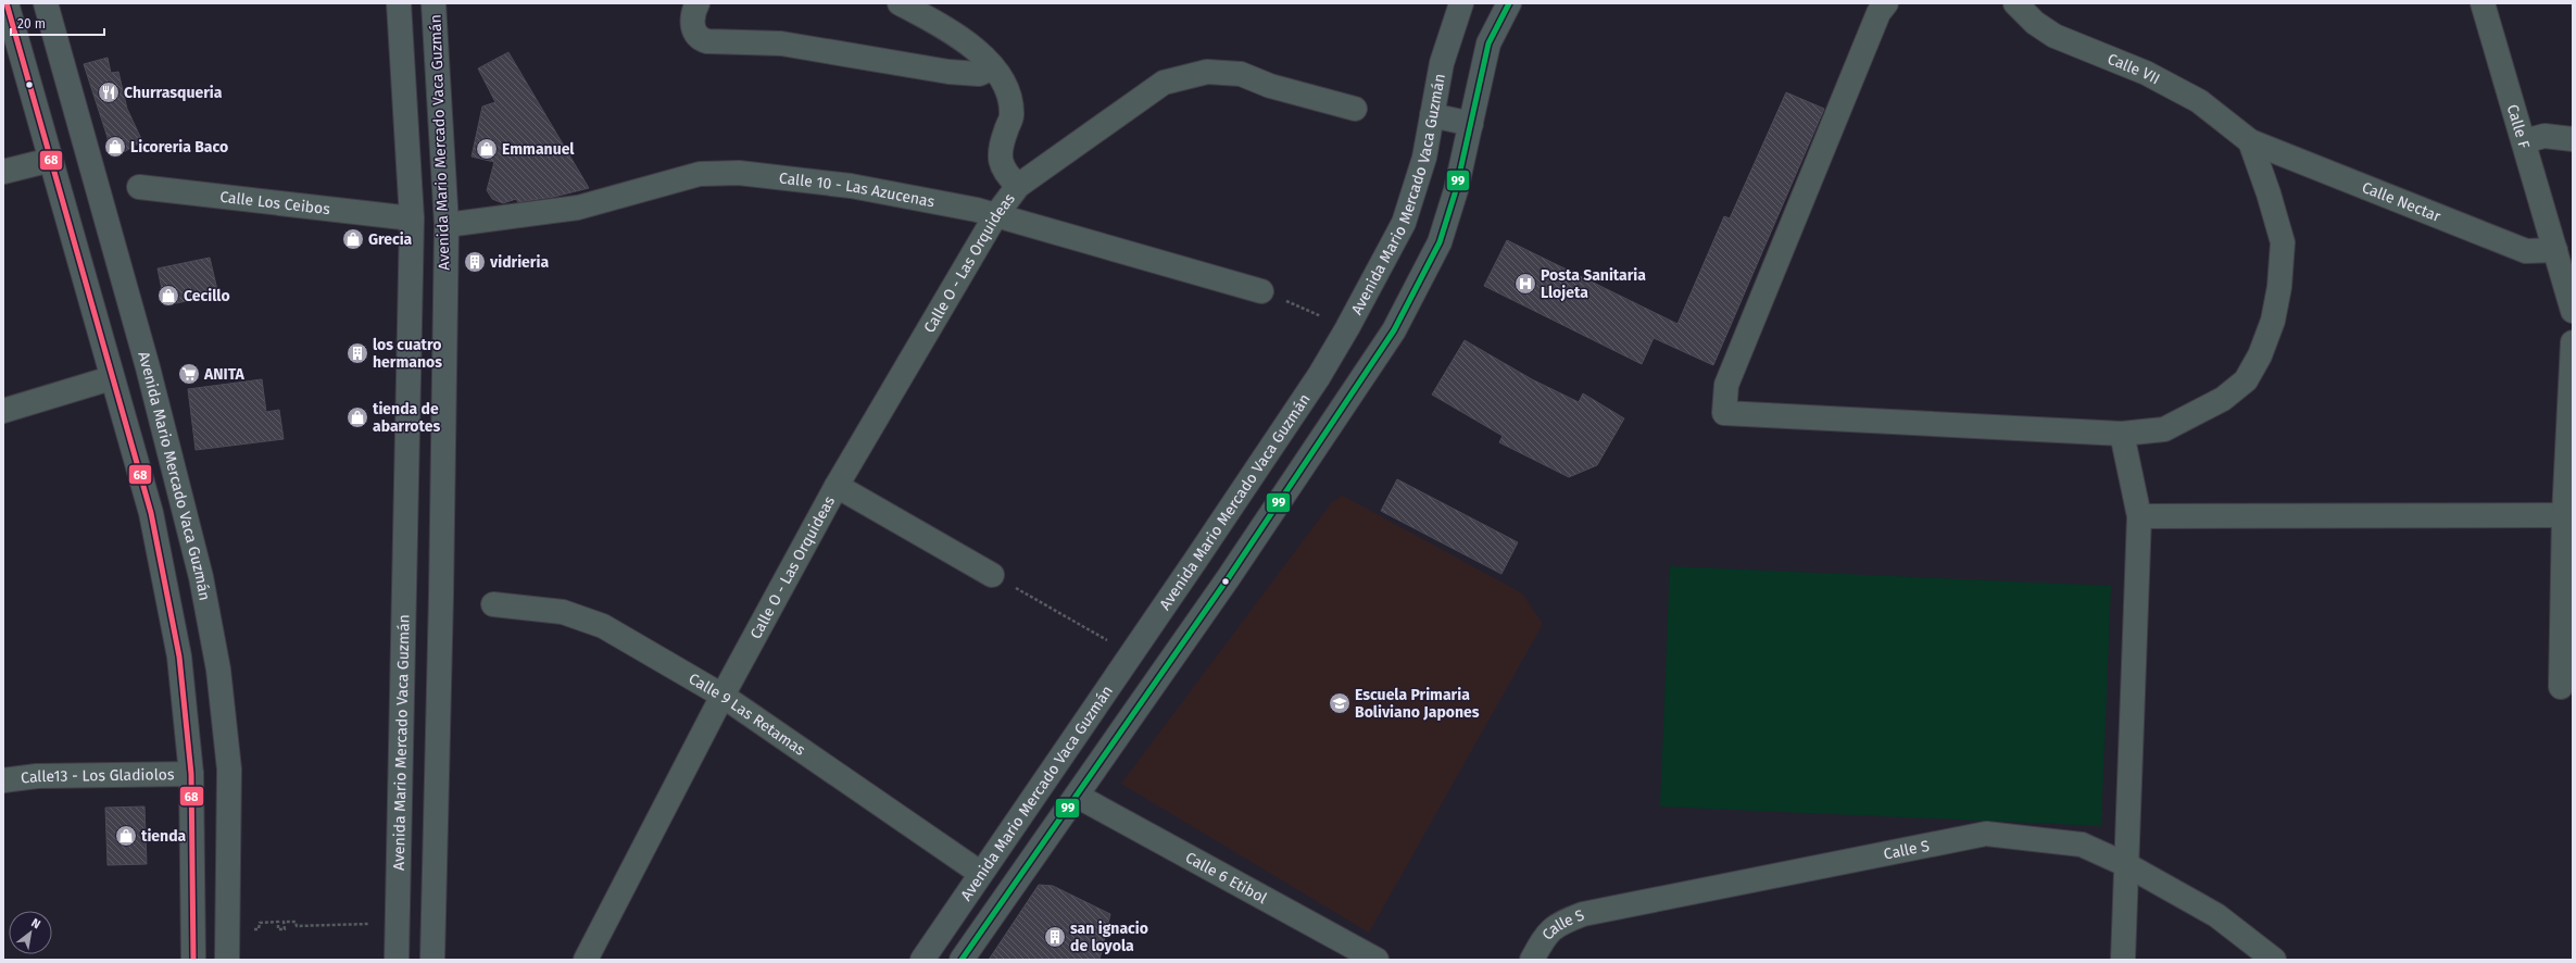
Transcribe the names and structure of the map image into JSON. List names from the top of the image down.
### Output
{
  "streets": {
    "main road": ["Avenida Mario Mercado Vaca Guzmán"],
    "street": [
      "Calle VII",
      "Calle F",
      "Calle 10 - Las Azucenas",
      "Calle Nectar",
      "Calle Los Ceibos",
      "Calle O - Las Orquideas",
      "Calle 9 Las Retamas",
      "Calle13 - Los Gladiolos",
      "Calle S",
      "Calle 6 Etibol"
    ]
  },
  "crossings": [
    ["Calle VII", "Calle Nectar"],
    ["Calle F", "Calle Nectar"],
    ["Avenida Mario Mercado Vaca Guzmán", "Calle 10 - Las Azucenas"],
    ["Avenida Mario Mercado Vaca Guzmán", "Calle Los Ceibos"],
    ["Avenida Mario Mercado Vaca Guzmán", "Calle 9 Las Retamas"],
    ["Avenida Mario Mercado Vaca Guzmán", "Calle13 - Los Gladiolos"],
    ["Calle 10 - Las Azucenas", "Calle O - Las Orquideas"],
    ["Calle O - Las Orquideas", "Calle 9 Las Retamas"]
  ],
  "places": {
    "restaurant": ["Churrasqueria"],
    "shop": [
      "Licoreria Baco",
      "Emmanuel",
      "Grecia",
      "Cecillo",
      "tienda de abarrotes",
      "tienda"
    ],
    "building": ["vidrieria", "los cuatro hermanos", "san ignacio de loyola"],
    "hospital": ["Posta Sanitaria Llojeta"],
    "supermarket": ["ANITA"],
    "school or university": ["Escuela Primaria Boliviano Japones"]
  },
  "lines": ["transit line 99", "transit line 68"],
  "scale_bar": "20 m",
  "north": "top right"
}
